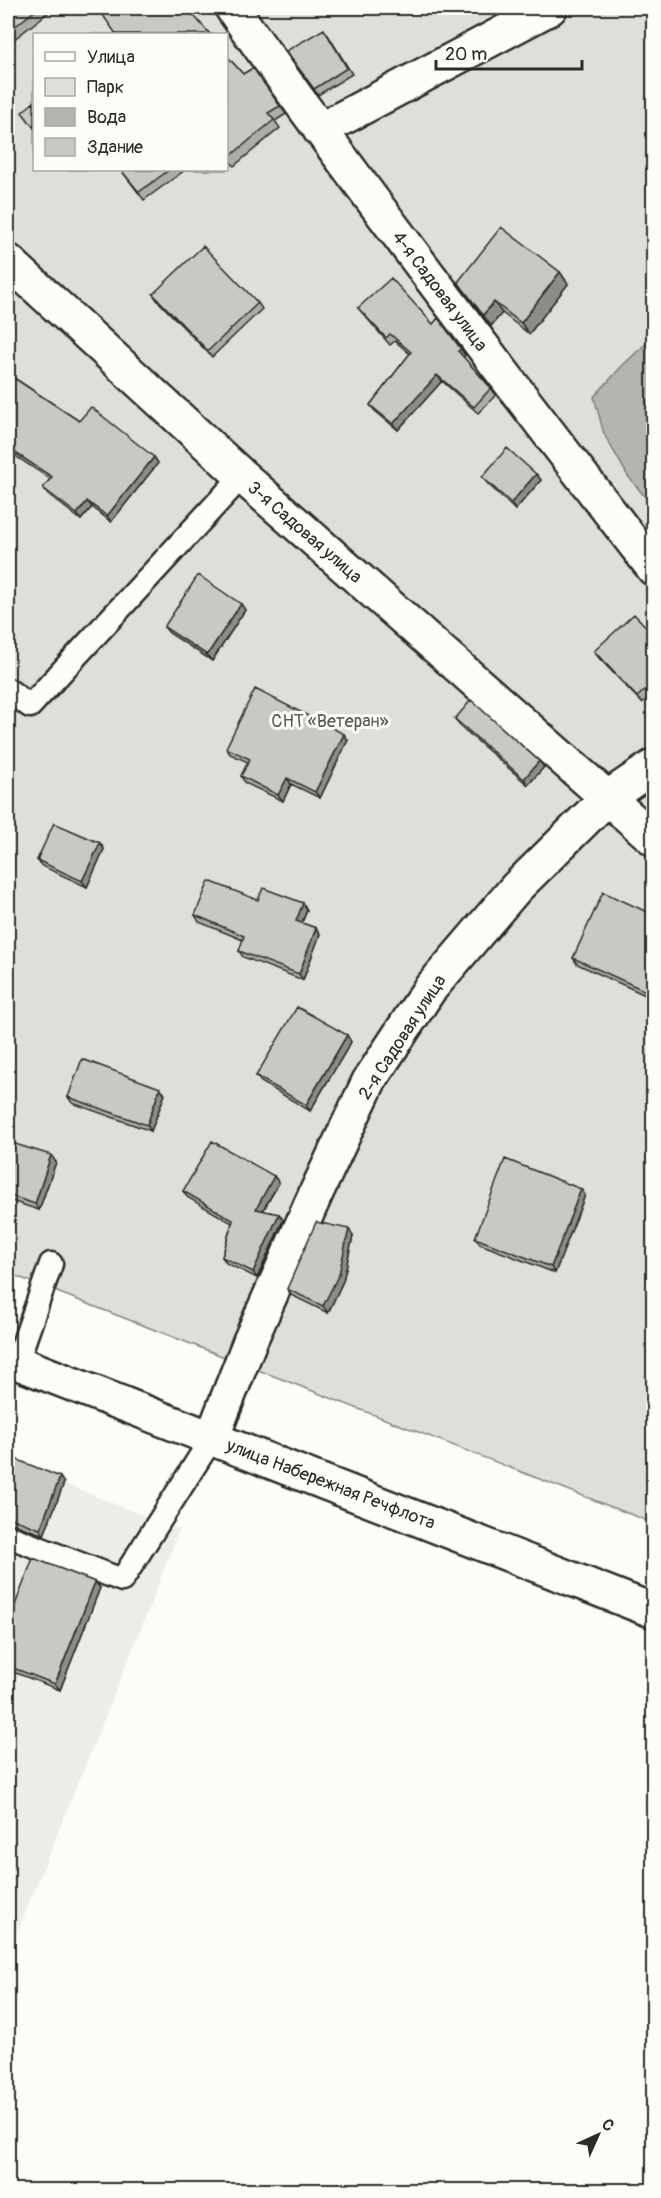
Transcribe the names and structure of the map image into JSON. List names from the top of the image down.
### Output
{
  "streets": {
    "street": [
      "4-я Садовая улица",
      "3-я Садовая улица",
      "2-я Садовая улица",
      "улица Набережная Речфлота"
    ]
  },
  "crossings": [
    ["3-я Садовая улица", "2-я Садовая улица"],
    ["2-я Садовая улица", "улица Набережная Речфлота"]
  ],
  "parks": ["СНТ «Ветеран»"],
  "legend": [
    "Улица",
    "Парк",
    "Вода",
    "Здание"
  ],
  "scale_bar": "20 m",
  "north": "top right"
}
